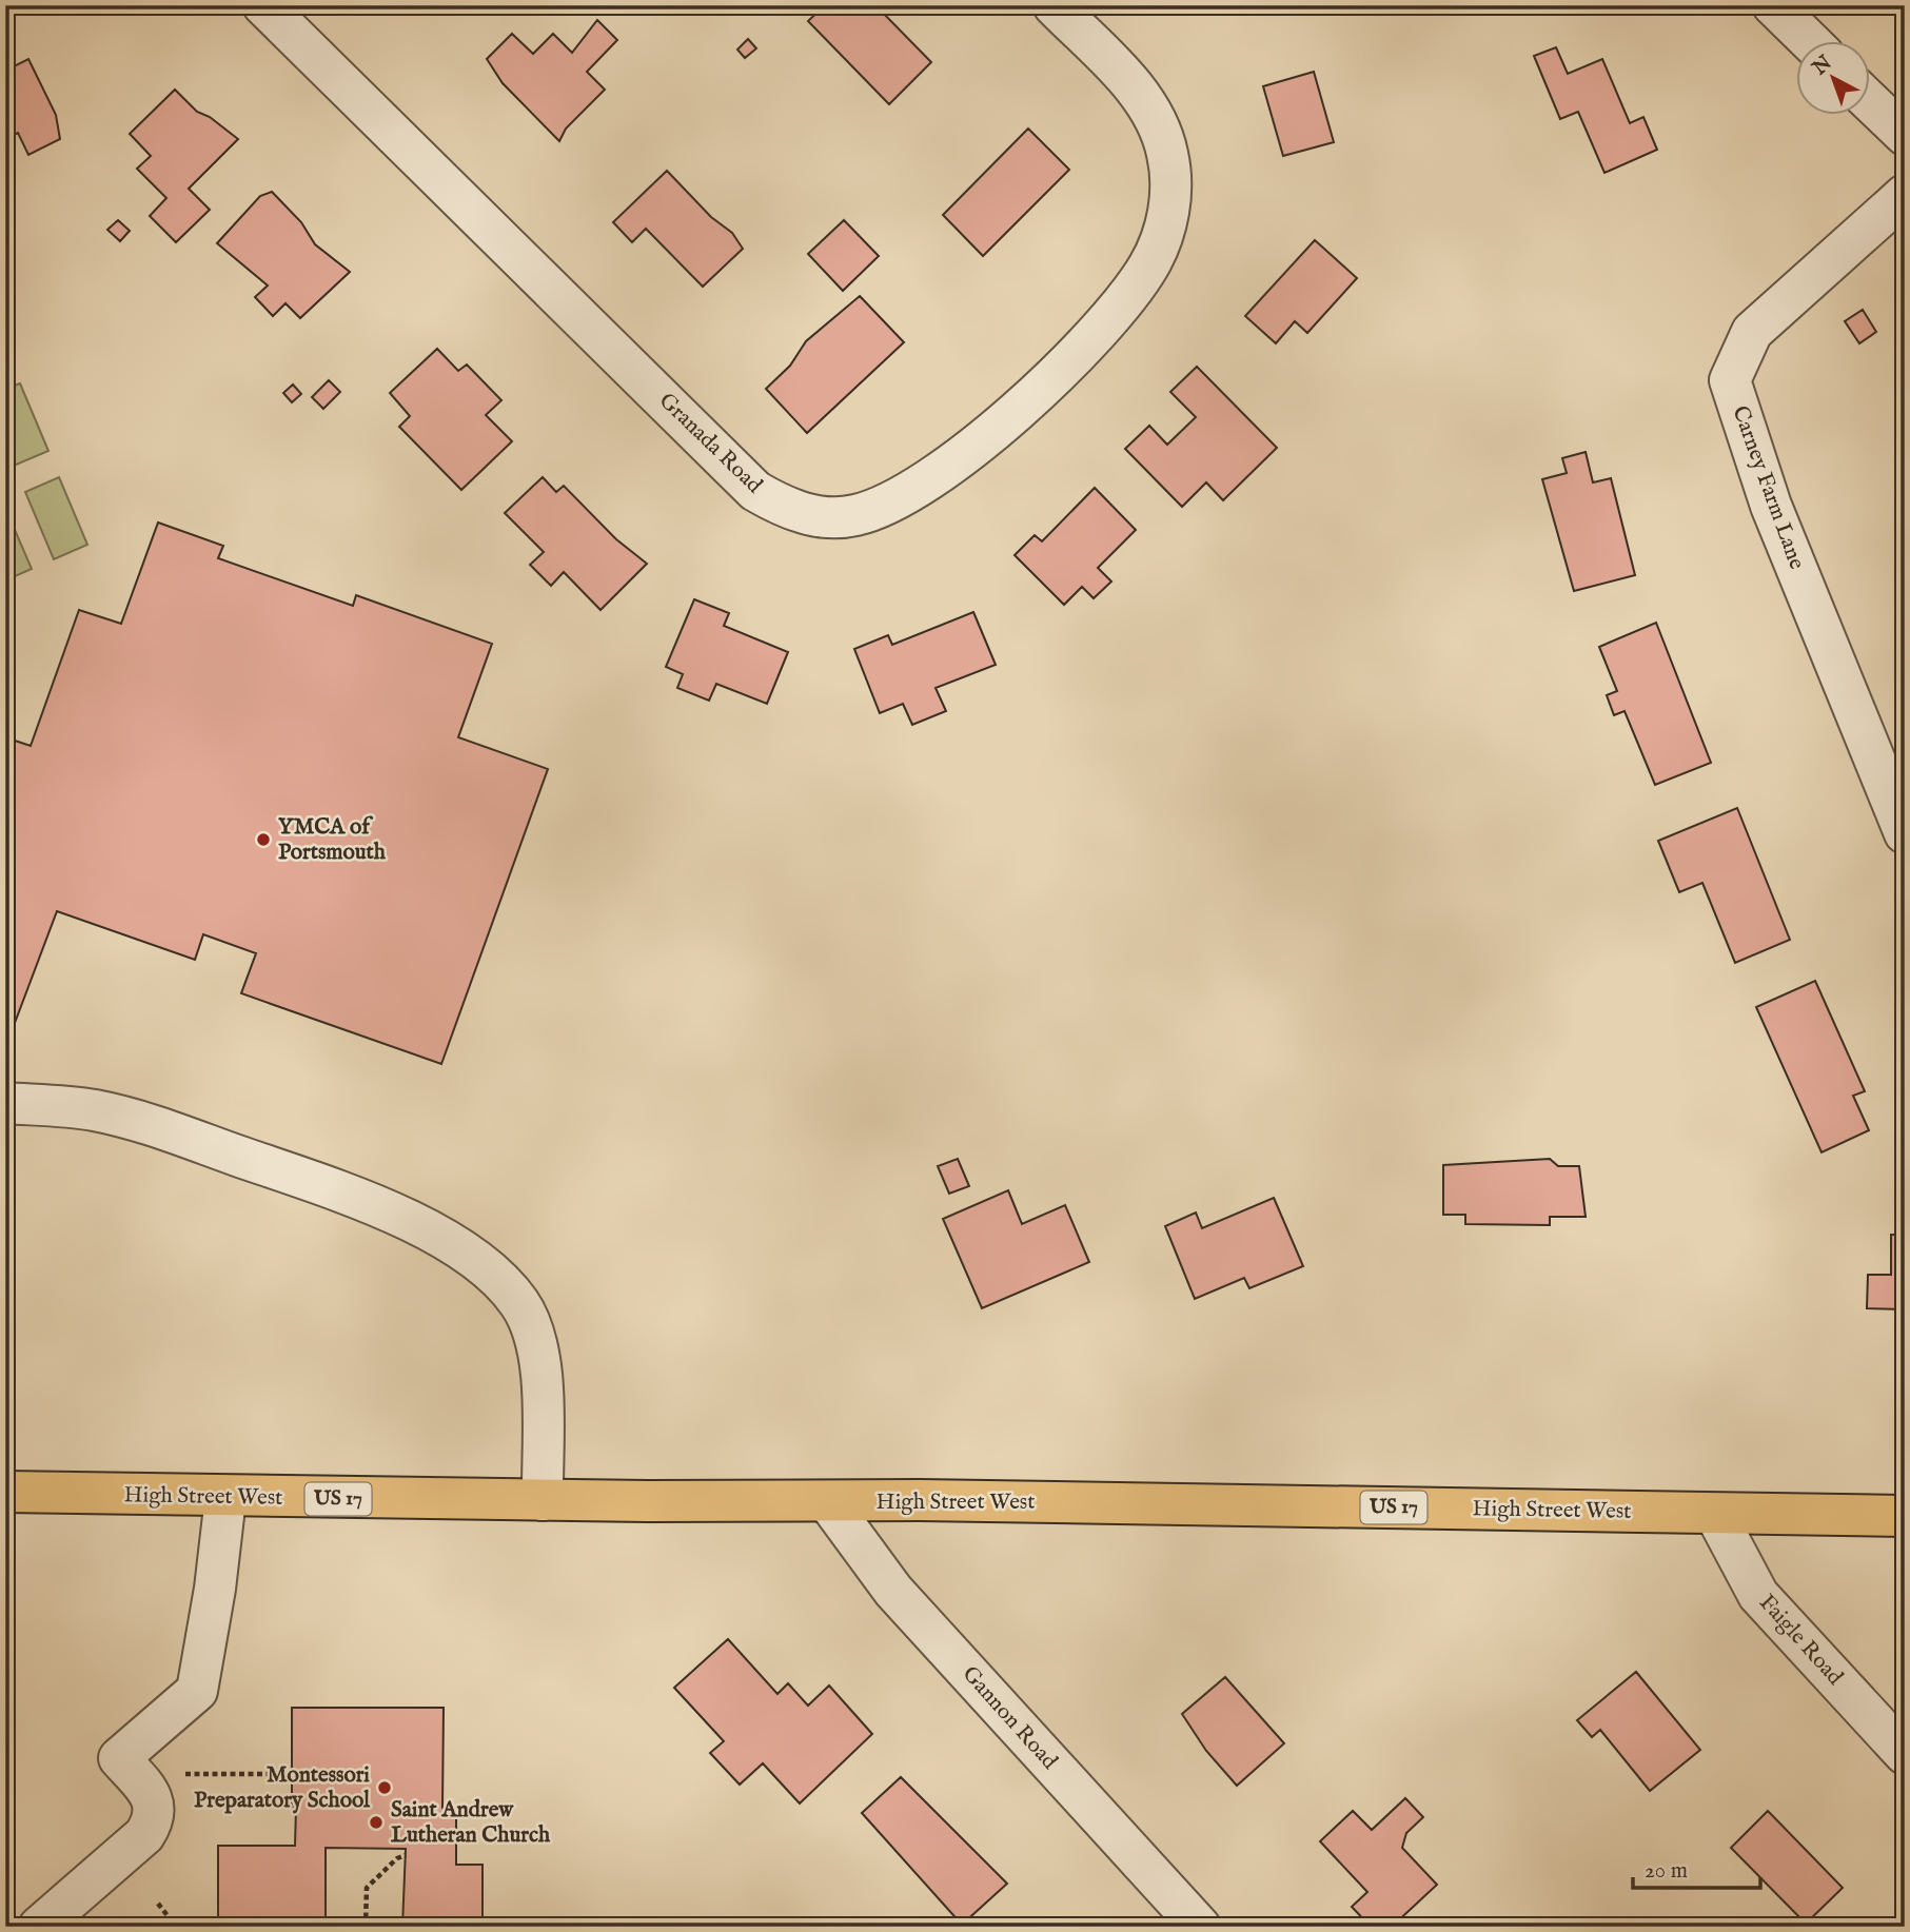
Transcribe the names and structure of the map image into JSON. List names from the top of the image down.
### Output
{
  "streets": {
    "main road": ["High Street West", "US 17"],
    "street": [
      "Granada Road",
      "Carney Farm Lane",
      "Faigle Road",
      "Gannon Road"
    ]
  },
  "crossings": [
    ["High Street West", "Faigle Road"],
    ["High Street West", "Gannon Road"]
  ],
  "places": ["YMCA of Portsmouth", "Montessori Preparatory School", "Saint Andrew Lutheran Church"],
  "scale_bar": "20 m",
  "north": "top left"
}
